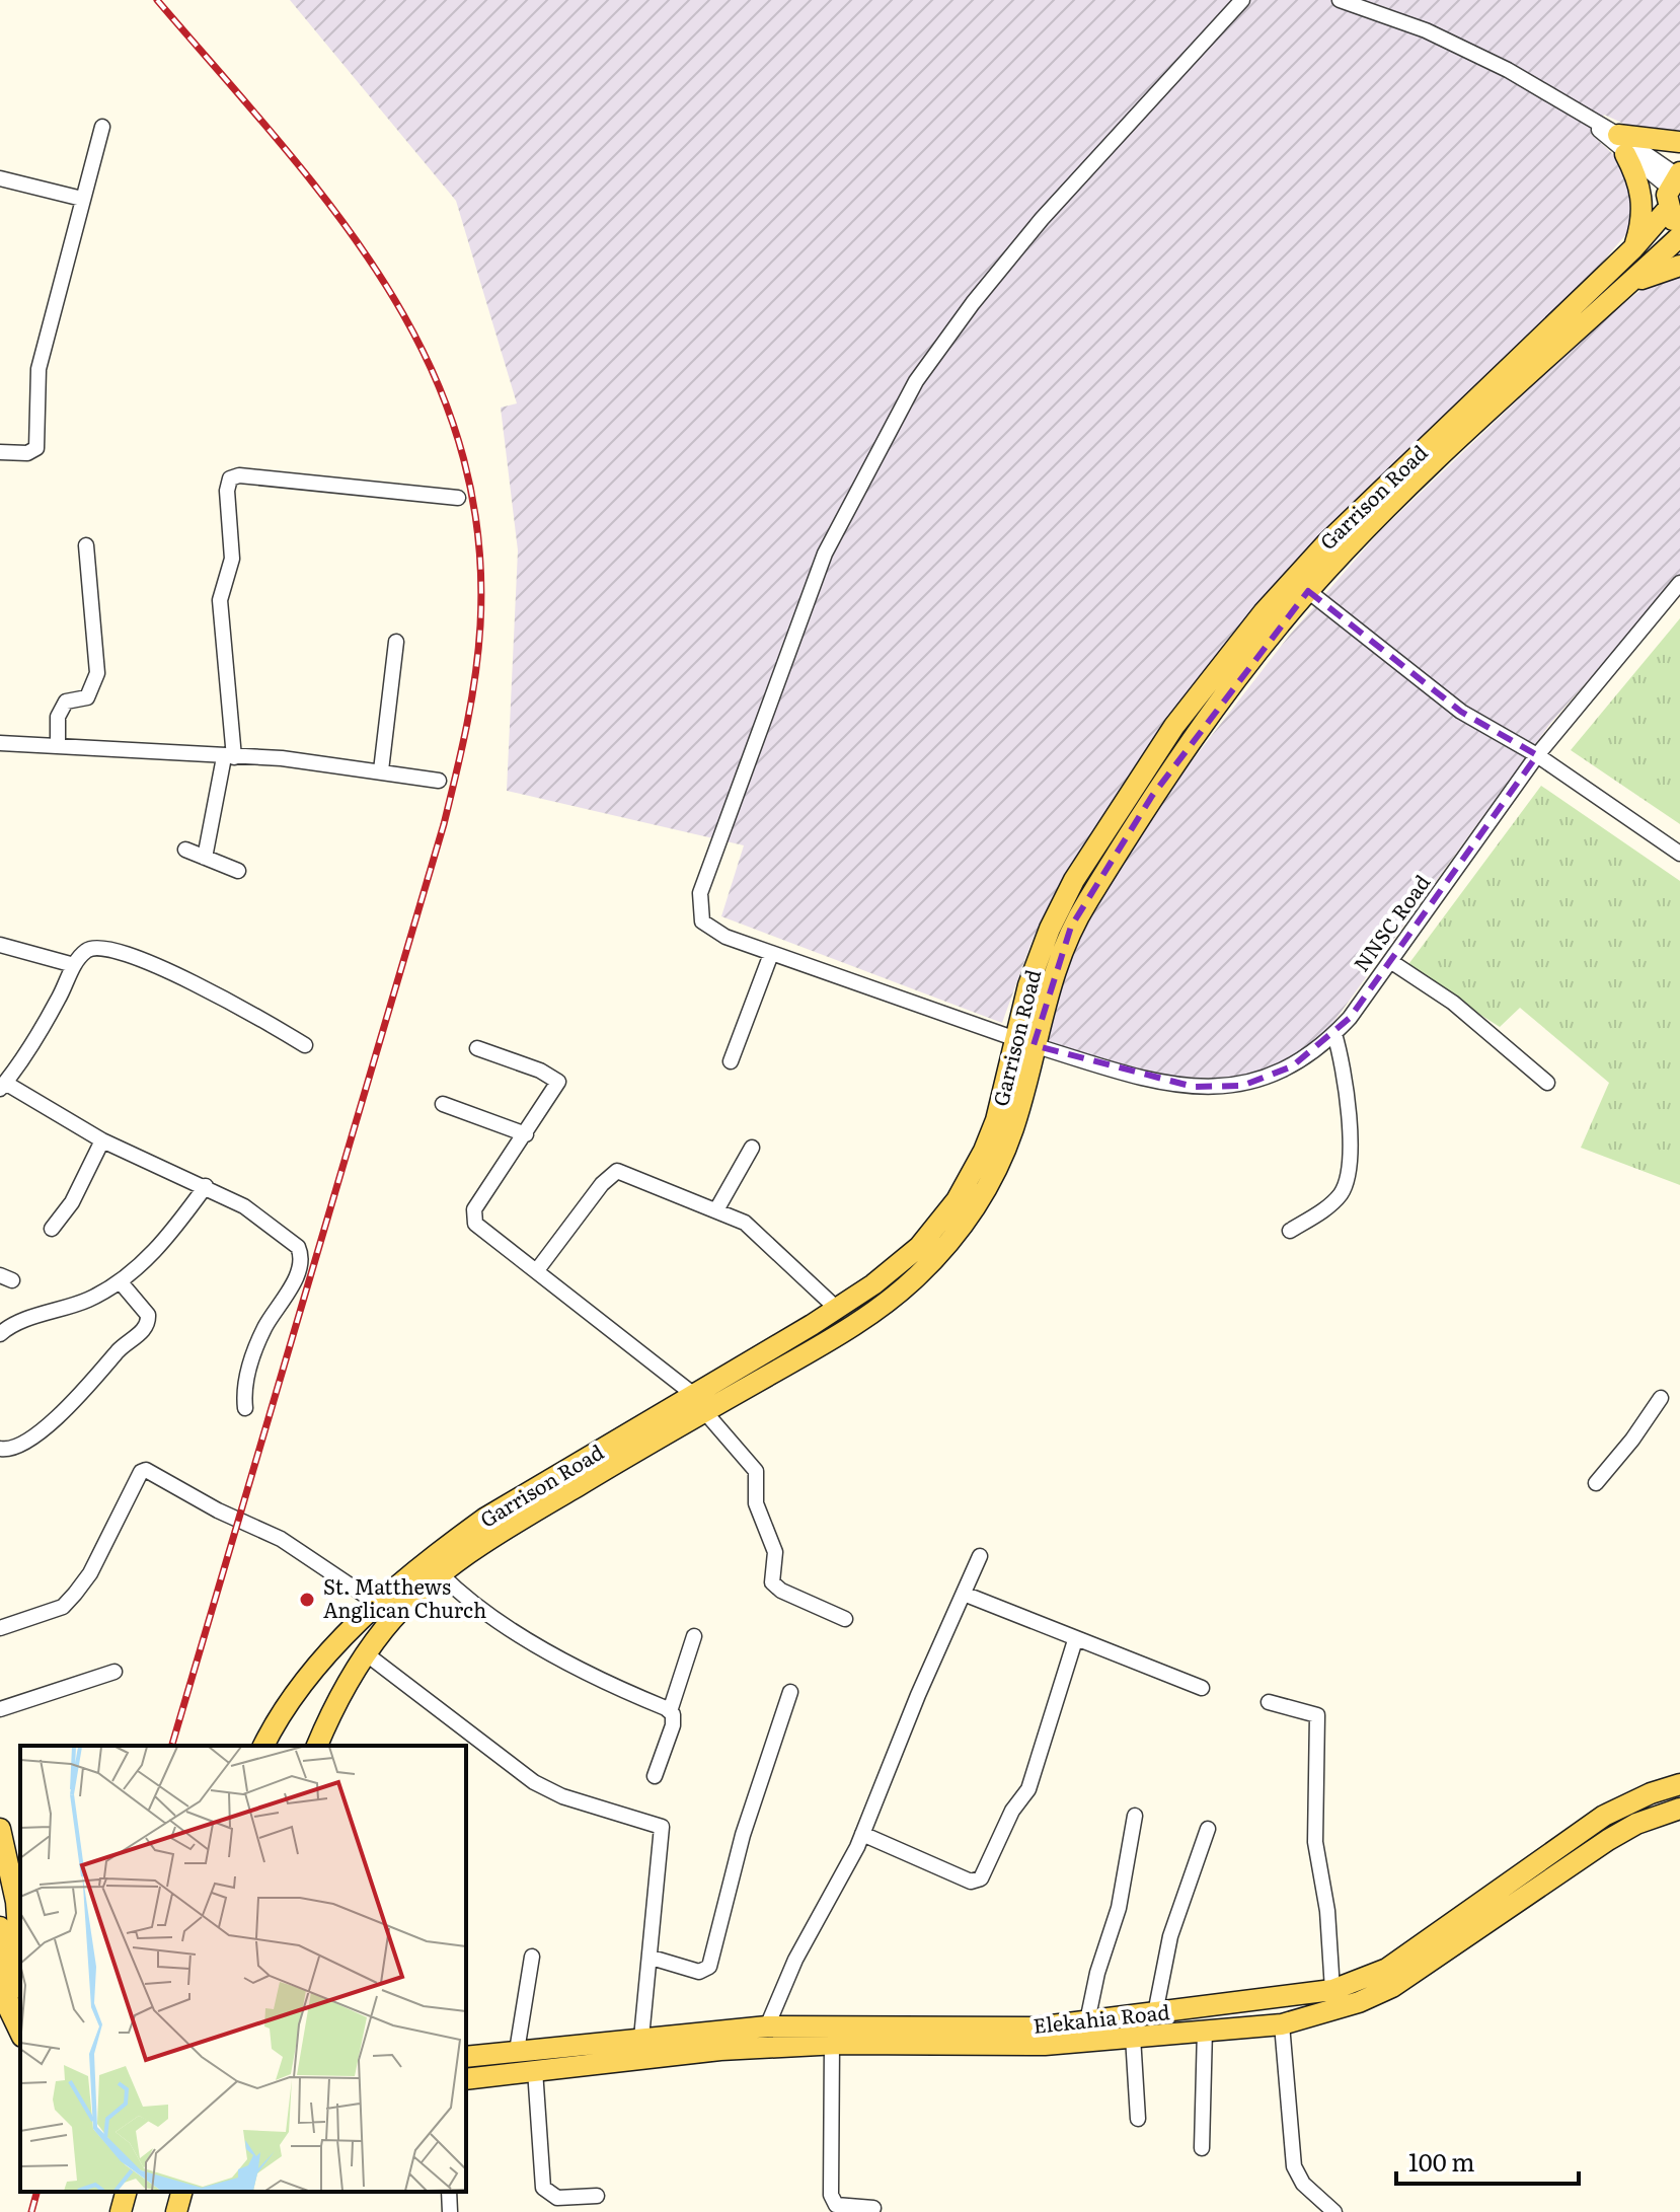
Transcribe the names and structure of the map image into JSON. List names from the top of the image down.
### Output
{
  "streets": {
    "main road": ["Garrison Road", "Elekahia Road"],
    "street": ["NNSC Road"]
  },
  "crossings": [
    ["Garrison Road", "NNSC Road"]
  ],
  "places": ["St. Matthews Anglican Church"],
  "scale_bar": "100 m"
}
